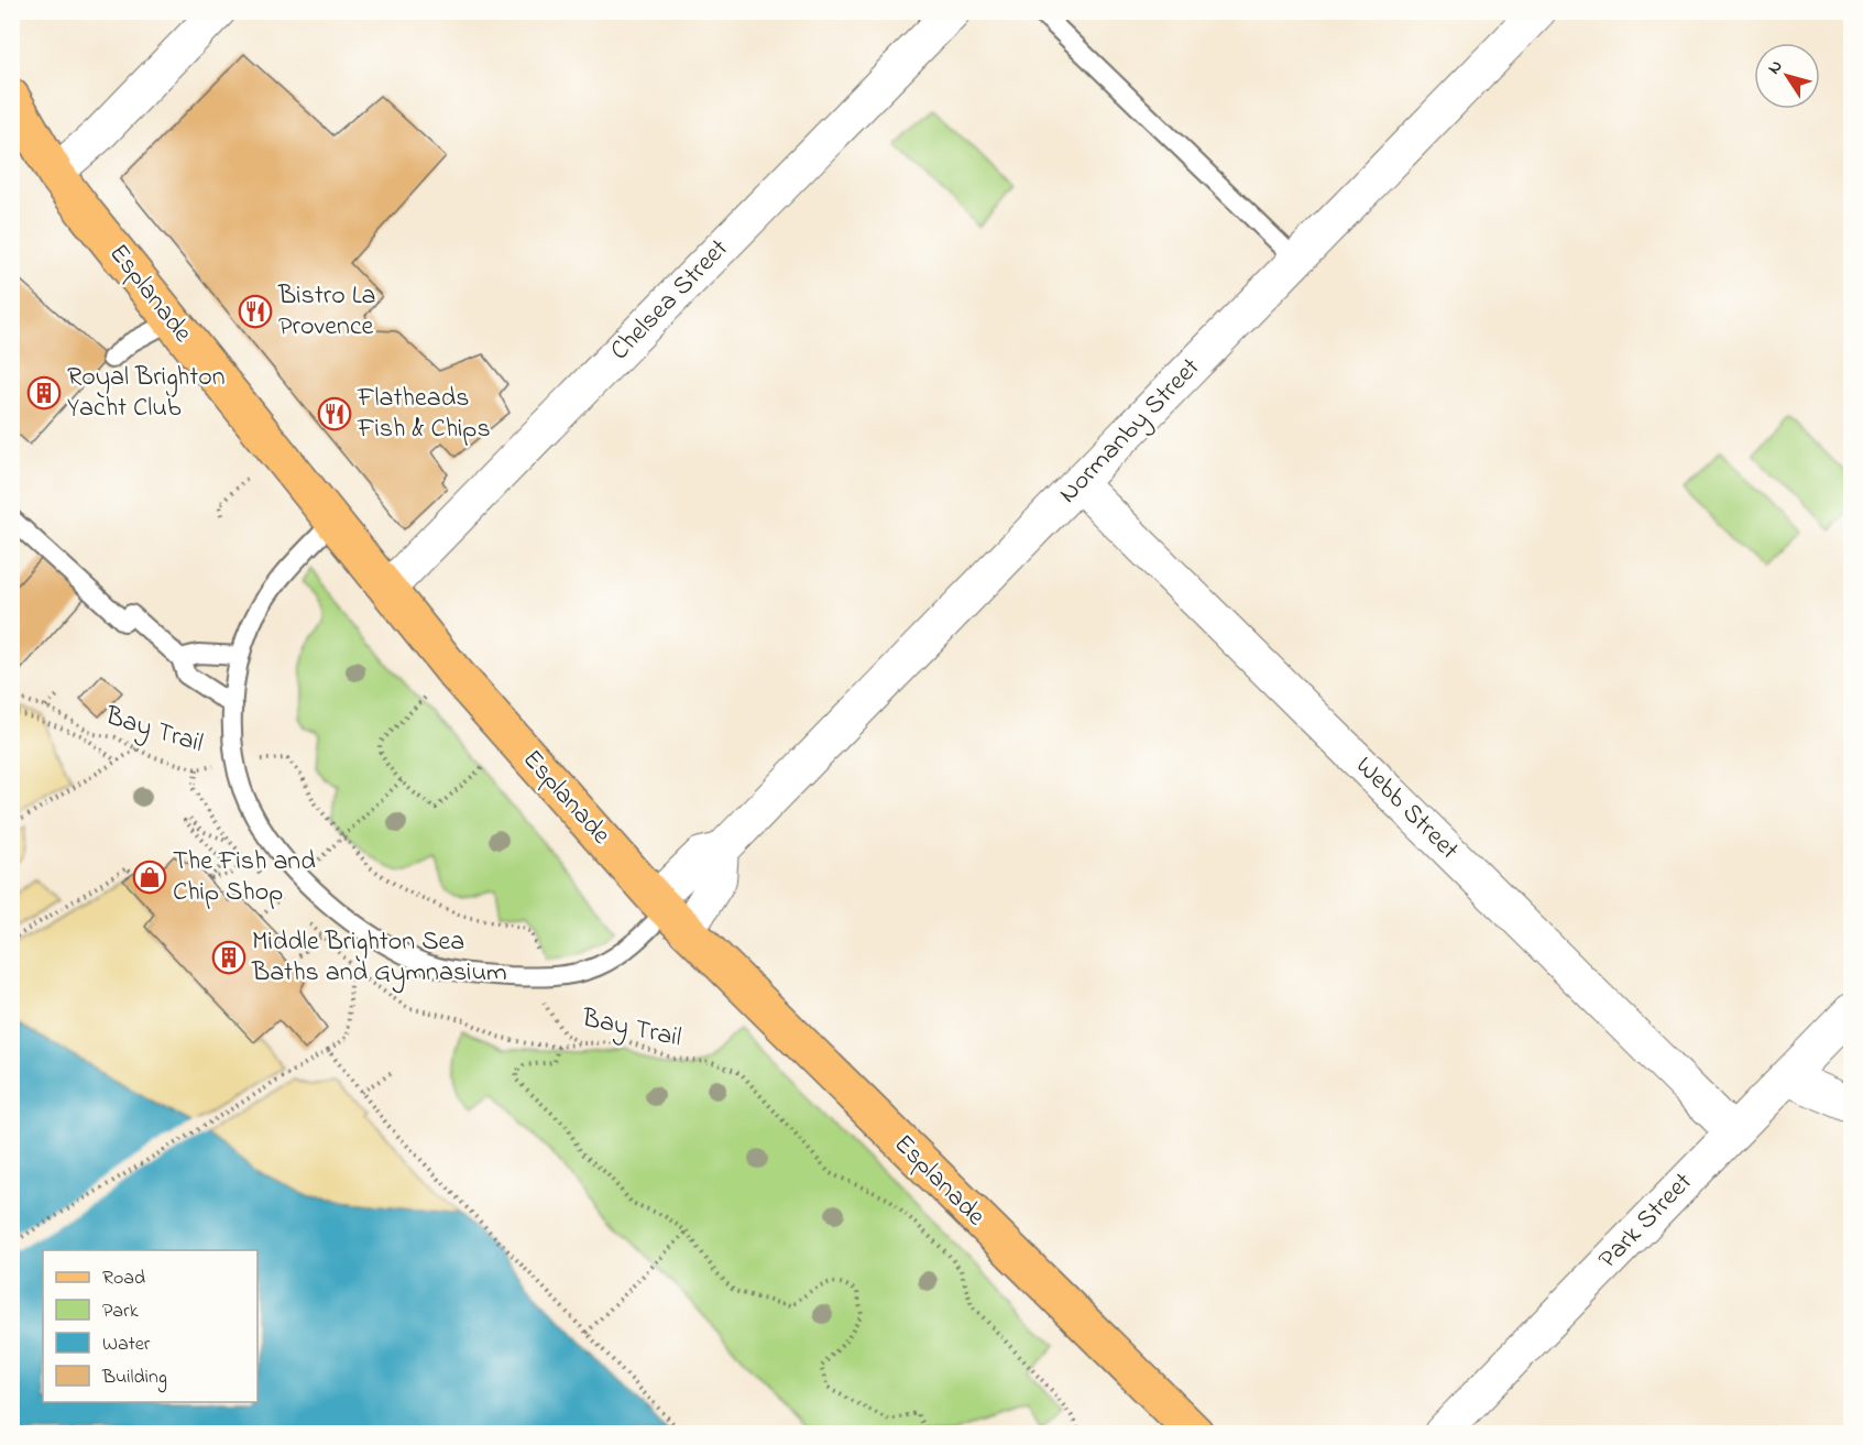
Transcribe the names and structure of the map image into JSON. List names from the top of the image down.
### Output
{
  "streets": {
    "main road": ["Esplanade"],
    "street": [
      "Chelsea Street",
      "Normanby Street",
      "Webb Street",
      "Park Street"
    ],
    "path": ["Bay Trail"]
  },
  "crossings": [
    ["Esplanade", "Chelsea Street"],
    ["Esplanade", "Normanby Street"],
    ["Normanby Street", "Webb Street"],
    ["Webb Street", "Park Street"]
  ],
  "places": {
    "restaurant": ["Bistro La Provence", "Flatheads Fish & Chips"],
    "building": ["Royal Brighton Yacht Club", "Middle Brighton Sea Baths and Gymnasium"],
    "shop": ["The Fish and Chip Shop"]
  },
  "legend": [
    "Road",
    "Park",
    "Water",
    "Building"
  ],
  "north": "top left"
}
